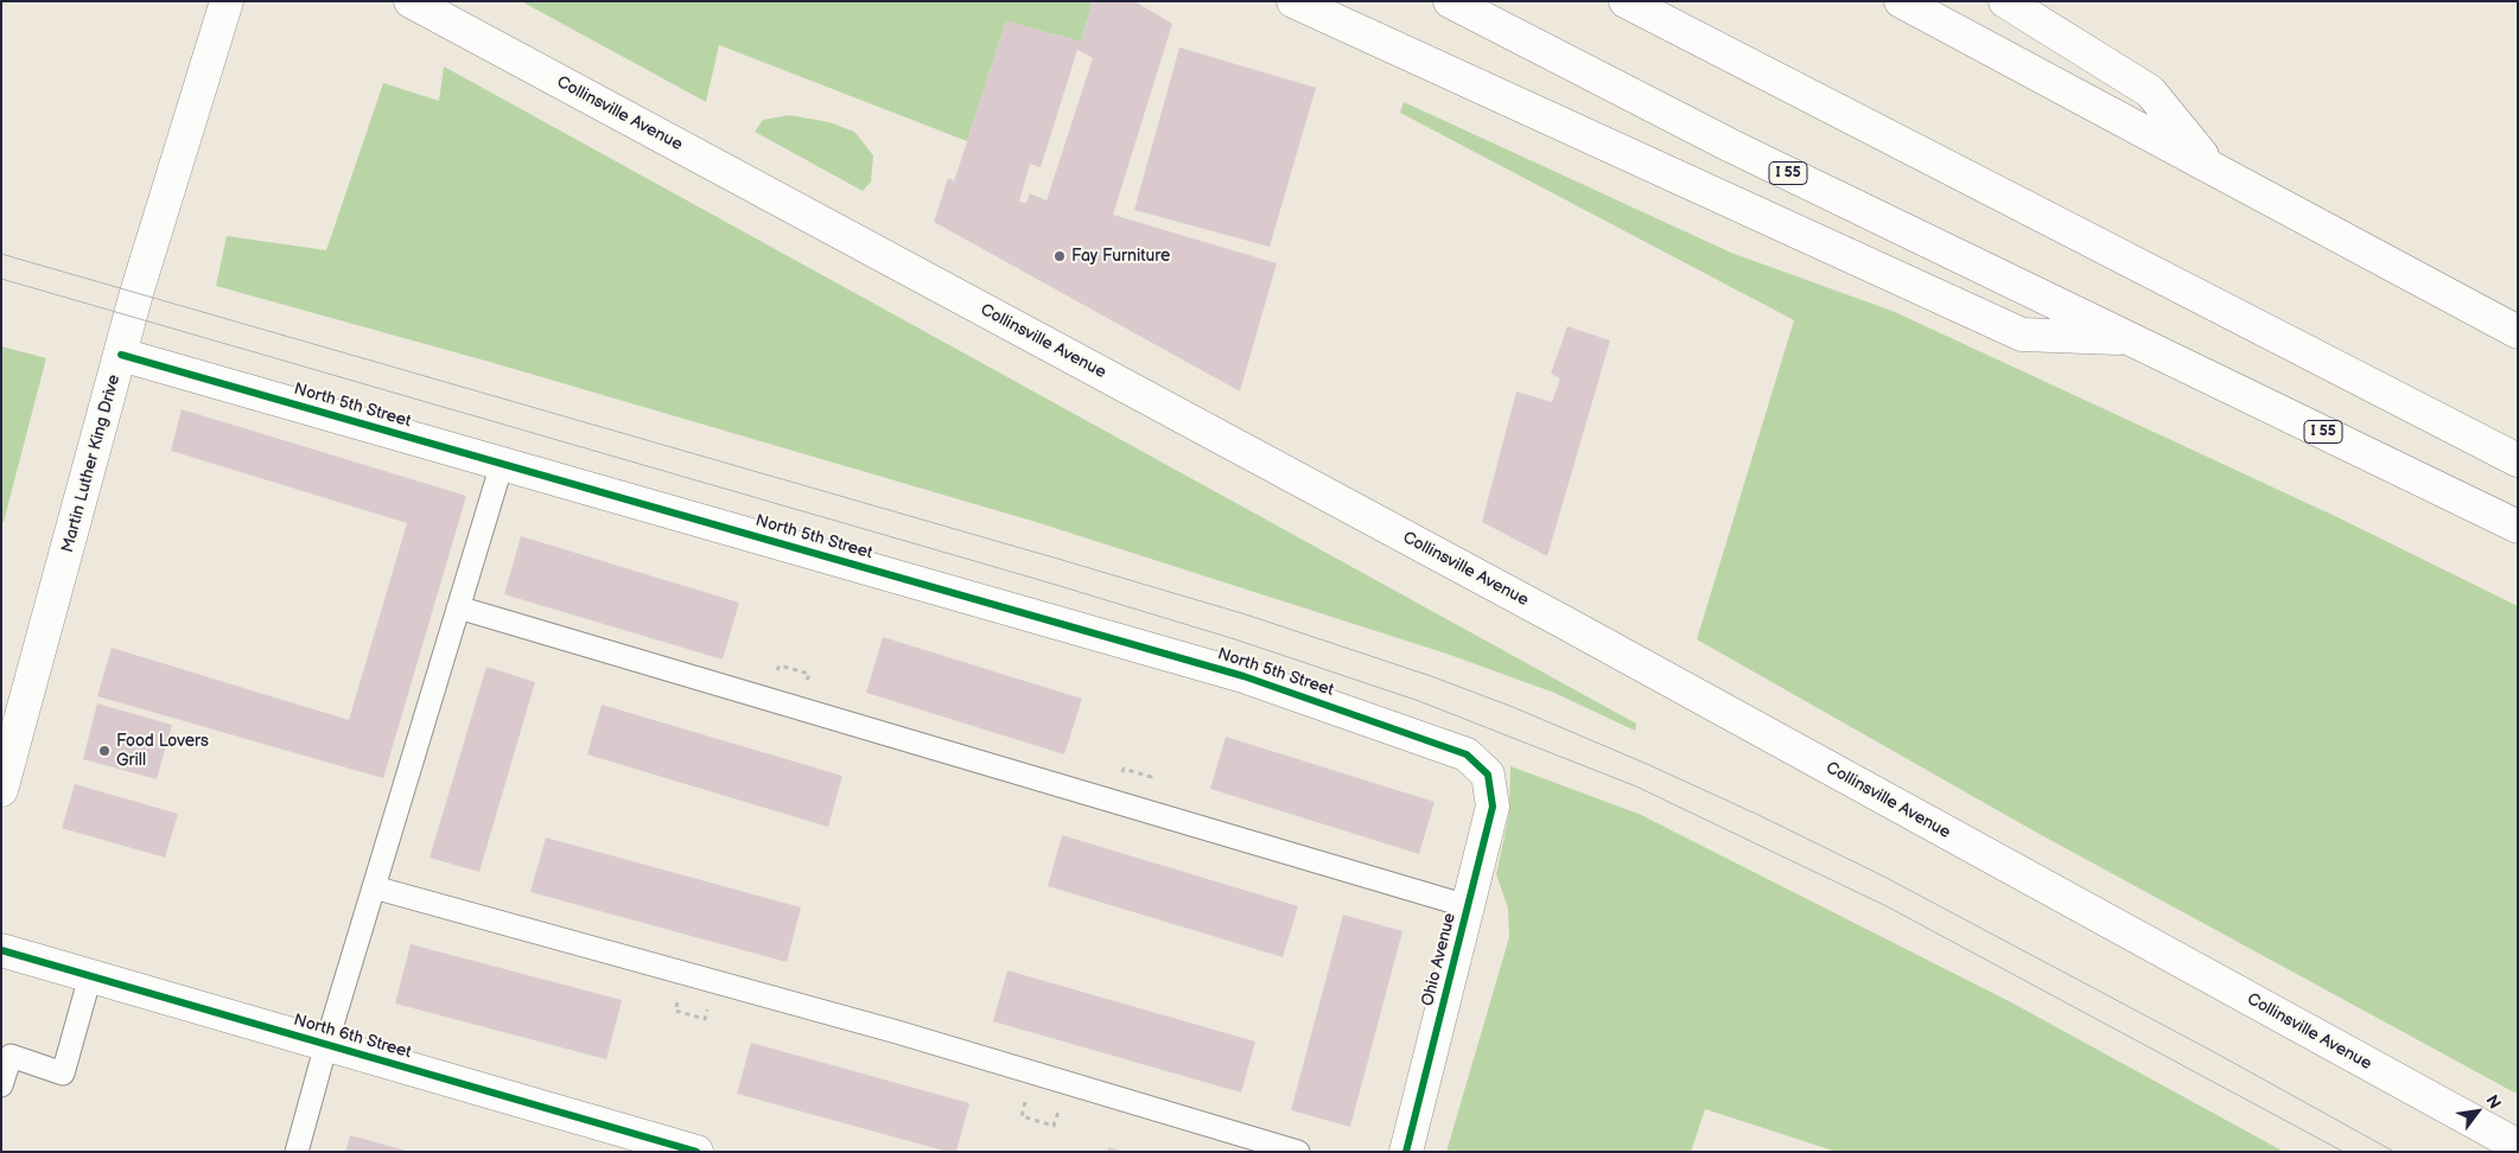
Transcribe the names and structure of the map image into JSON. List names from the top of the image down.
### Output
{
  "streets": {
    "main road": [
      "Collinsville Avenue",
      "I 55",
      "North 5th Street",
      "Martin Luther King Drive",
      "Ohio Avenue",
      "North 6th Street"
    ]
  },
  "crossings": [
    ["North 5th Street", "Martin Luther King Drive"],
    ["North 5th Street", "Ohio Avenue"]
  ],
  "places": ["Fay Furniture", "Food Lovers Grill"],
  "north": "top right"
}
